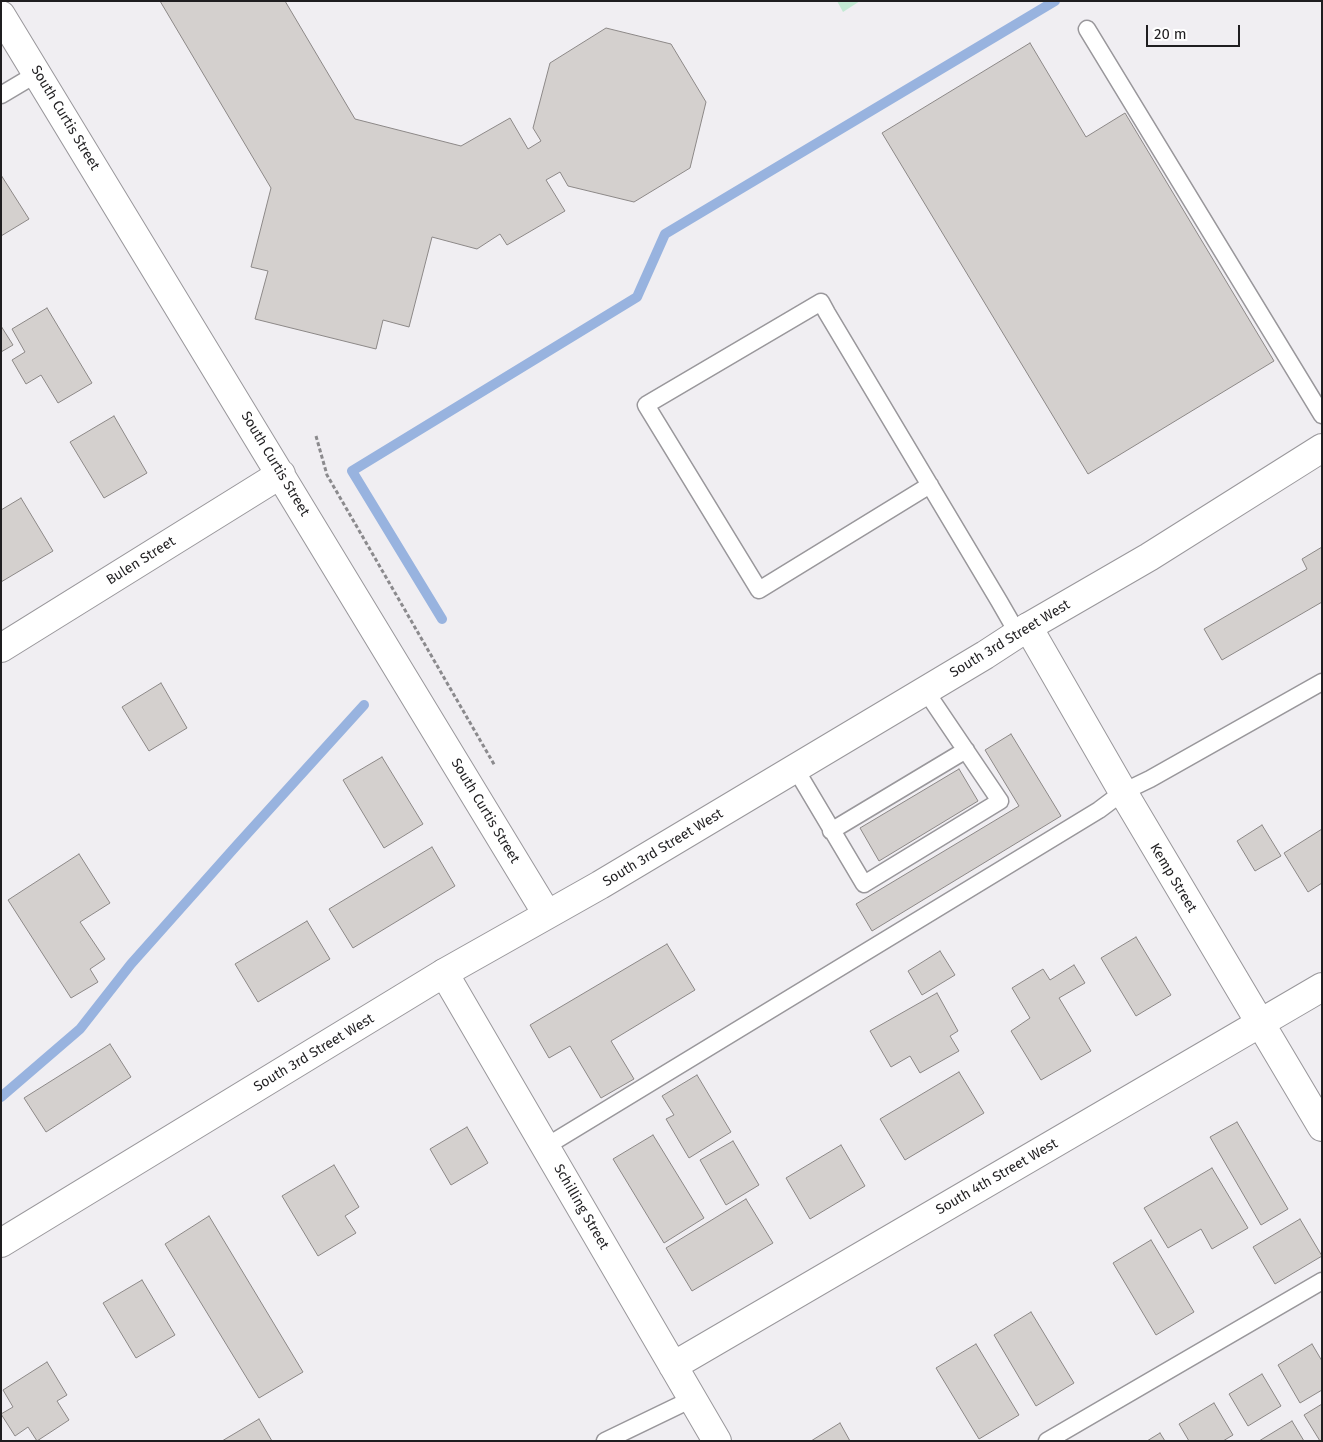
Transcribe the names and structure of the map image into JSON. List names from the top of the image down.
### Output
{
  "streets": {
    "street": [
      "South Curtis Street",
      "Bulen Street",
      "South 3rd Street West",
      "Kemp Street",
      "South 4th Street West",
      "Schilling Street"
    ]
  },
  "crossings": [
    ["South Curtis Street", "Bulen Street"],
    ["South Curtis Street", "South 3rd Street West"],
    ["South 3rd Street West", "Kemp Street"],
    ["South 3rd Street West", "Schilling Street"],
    ["Kemp Street", "South 4th Street West"],
    ["South 4th Street West", "Schilling Street"]
  ],
  "scale_bar": "20 m"
}
